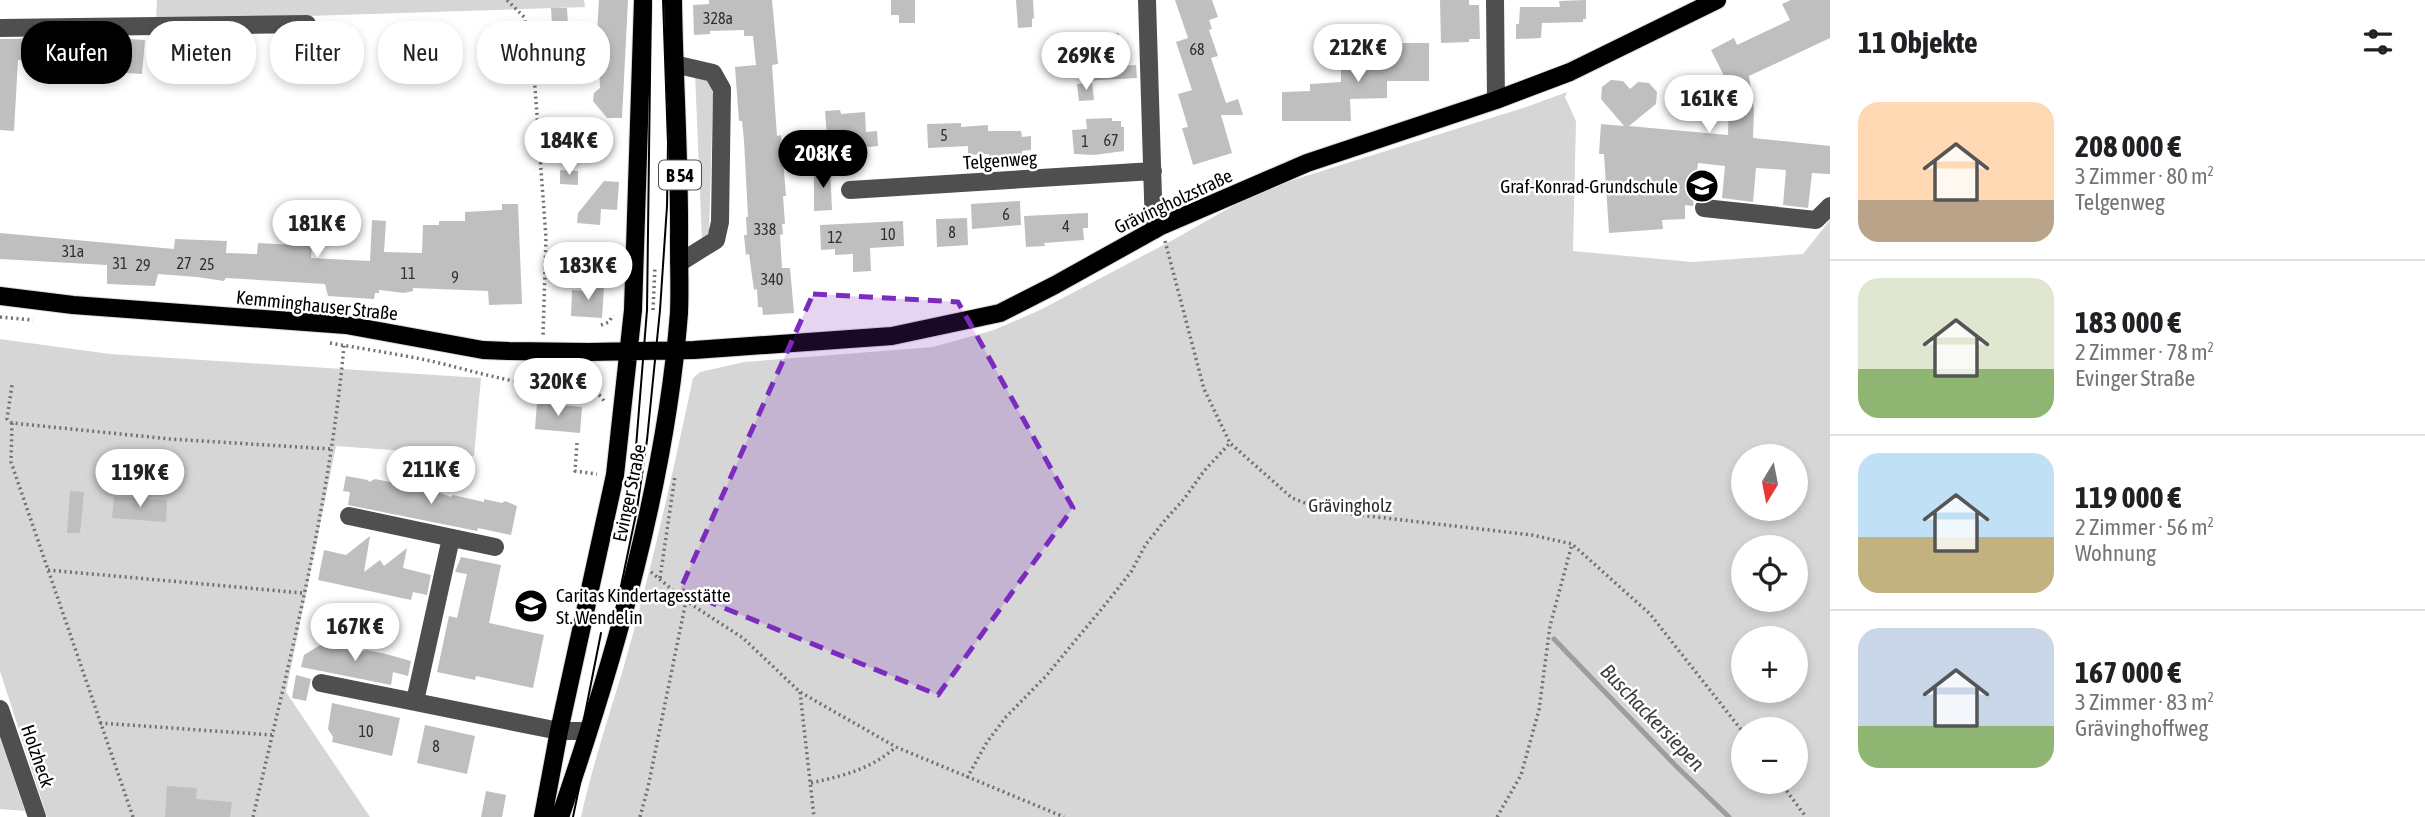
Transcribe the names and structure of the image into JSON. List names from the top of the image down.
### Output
{
  "streets": {
    "main road": [
      "B 54",
      "Grävingholzstraße",
      "Kemminghauser Straße",
      "Evinger Straße"
    ],
    "street": ["Telgenweg", "Holzheck"]
  },
  "crossings": [
    ["Grävingholzstraße", "Kemminghauser Straße"],
    ["Grävingholzstraße", "Evinger Straße"],
    ["Kemminghauser Straße", "Evinger Straße"]
  ],
  "water": ["Buschackersiepen"],
  "parks": ["Grävingholz"],
  "places": {
    "school or university": ["Graf-Konrad-Grundschule", "Caritas Kindertagesstätte St. Wendelin"]
  },
  "house_numbers": [
    "328a",
    "68",
    "5",
    "67",
    "1",
    "6",
    "4",
    "338",
    "8",
    "10",
    "12",
    "31a",
    "31",
    "27",
    "25",
    "29",
    "11",
    "9",
    "340",
    "10",
    "8"
  ],
  "north": "bottom",
  "page": {
    "heading": "11 Objekte",
    "chip": [
      "Kaufen",
      "Mieten",
      "Filter",
      "Neu",
      "Wohnung"
    ],
    "price": [
      "212K €",
      "269K €",
      "161K €",
      "184K €",
      "208K €",
      "181K €",
      "183K €",
      "320K €",
      "211K €",
      "119K €",
      "167K €"
    ],
    "list": [
      {
        "name": "208 000 €",
        "note": "3 Zimmer · 80 m² · Telgenweg"
      },
      {
        "name": "183 000 €",
        "note": "2 Zimmer · 78 m² · Evinger Straße"
      },
      {
        "name": "119 000 €",
        "note": "2 Zimmer · 56 m² · Wohnung"
      },
      {
        "name": "167 000 €",
        "note": "3 Zimmer · 83 m² · Grävinghoffweg"
      }
    ],
    "map_buttons": ["+", "−"]
  }
}
